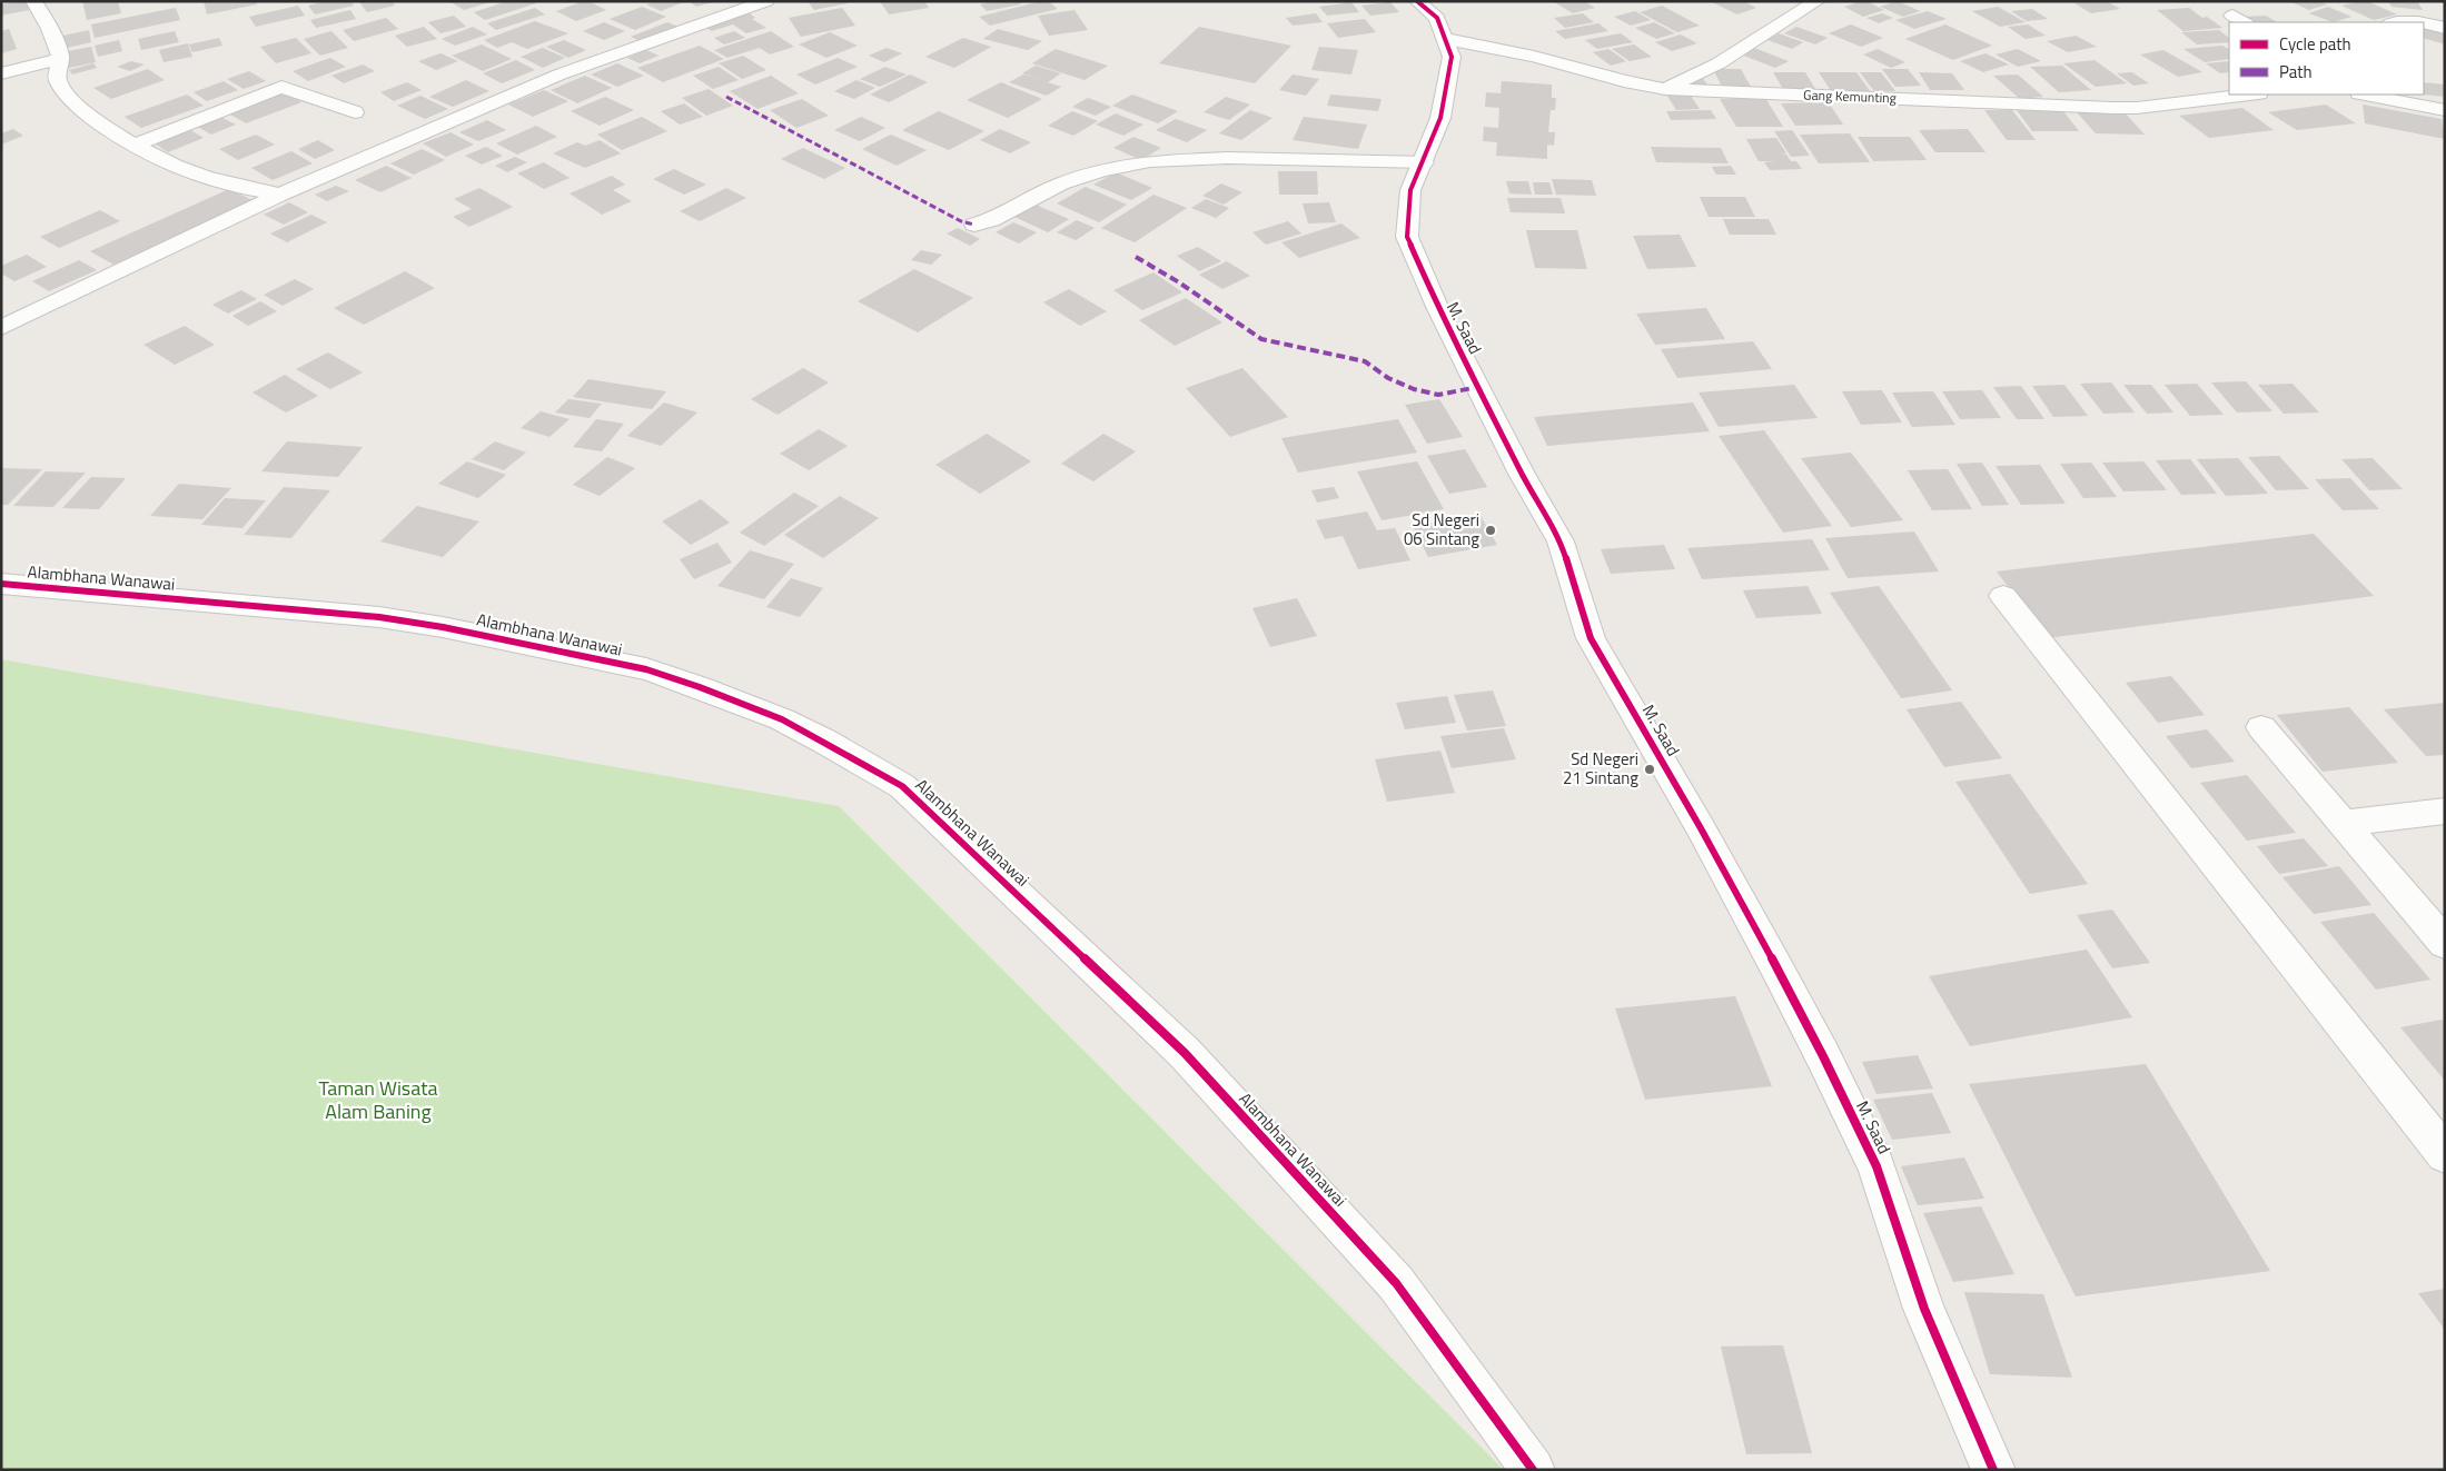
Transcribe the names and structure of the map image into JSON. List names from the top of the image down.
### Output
{
  "streets": {
    "street": ["Gang Kemunting", "M. Saad", "Alambhana Wanawai"]
  },
  "crossings": [
    ["Gang Kemunting", "M. Saad"]
  ],
  "parks": ["Taman Wisata Alam Baning"],
  "places": ["Sd Negeri 06 Sintang", "Sd Negeri 21 Sintang"],
  "legend": ["Cycle path", "Path"]
}
